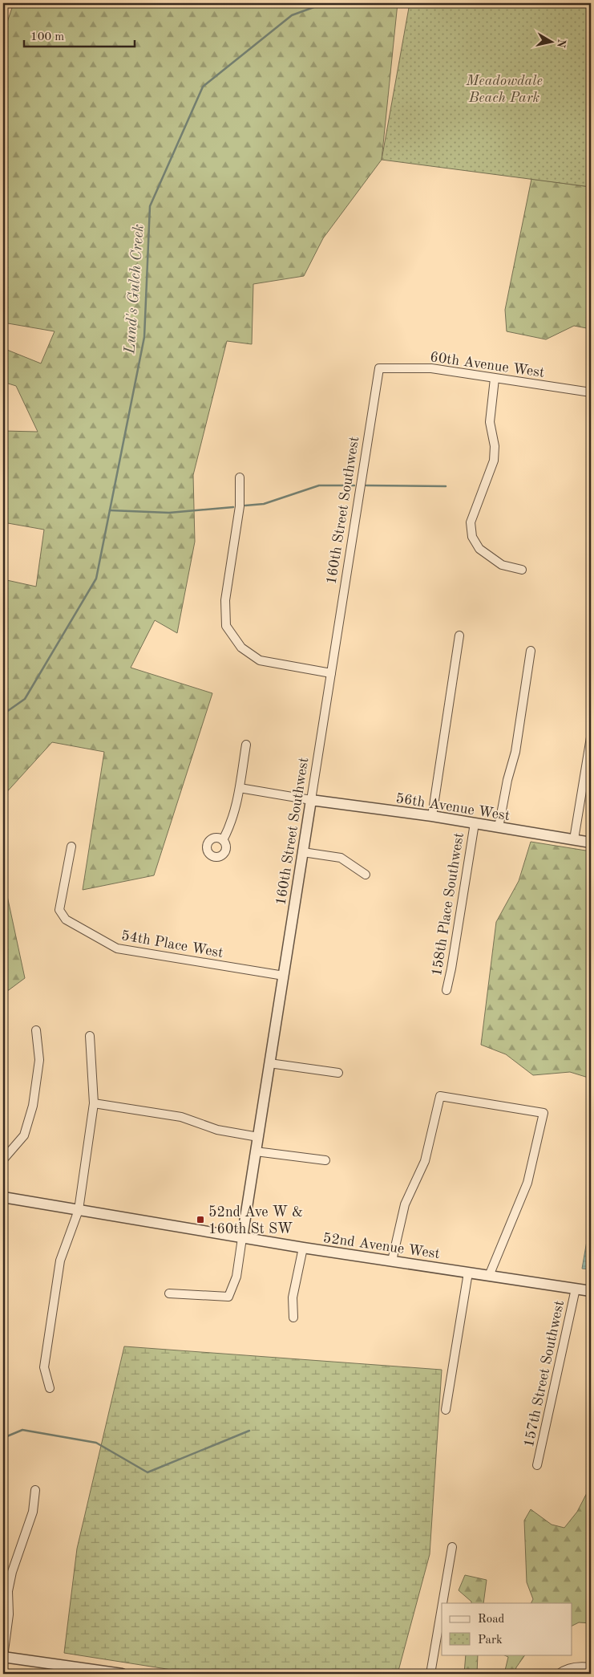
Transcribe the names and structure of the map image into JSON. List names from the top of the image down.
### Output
{
  "streets": {
    "street": [
      "60th Avenue West",
      "160th Street Southwest",
      "56th Avenue West",
      "158th Place Southwest",
      "54th Place West",
      "52nd Avenue West",
      "157th Street Southwest"
    ]
  },
  "crossings": [
    ["60th Avenue West", "160th Street Southwest"],
    ["160th Street Southwest", "56th Avenue West"],
    ["160th Street Southwest", "54th Place West"],
    ["160th Street Southwest", "52nd Avenue West"],
    ["56th Avenue West", "158th Place Southwest"],
    ["52nd Avenue West", "157th Street Southwest"]
  ],
  "water": ["Lund's Gulch Creek"],
  "parks": ["Meadowdale Beach Park"],
  "places": {
    "transit": ["52nd Ave W & 160th St SW"]
  },
  "legend": ["Road", "Park"],
  "scale_bar": "100 m",
  "north": "right"
}
